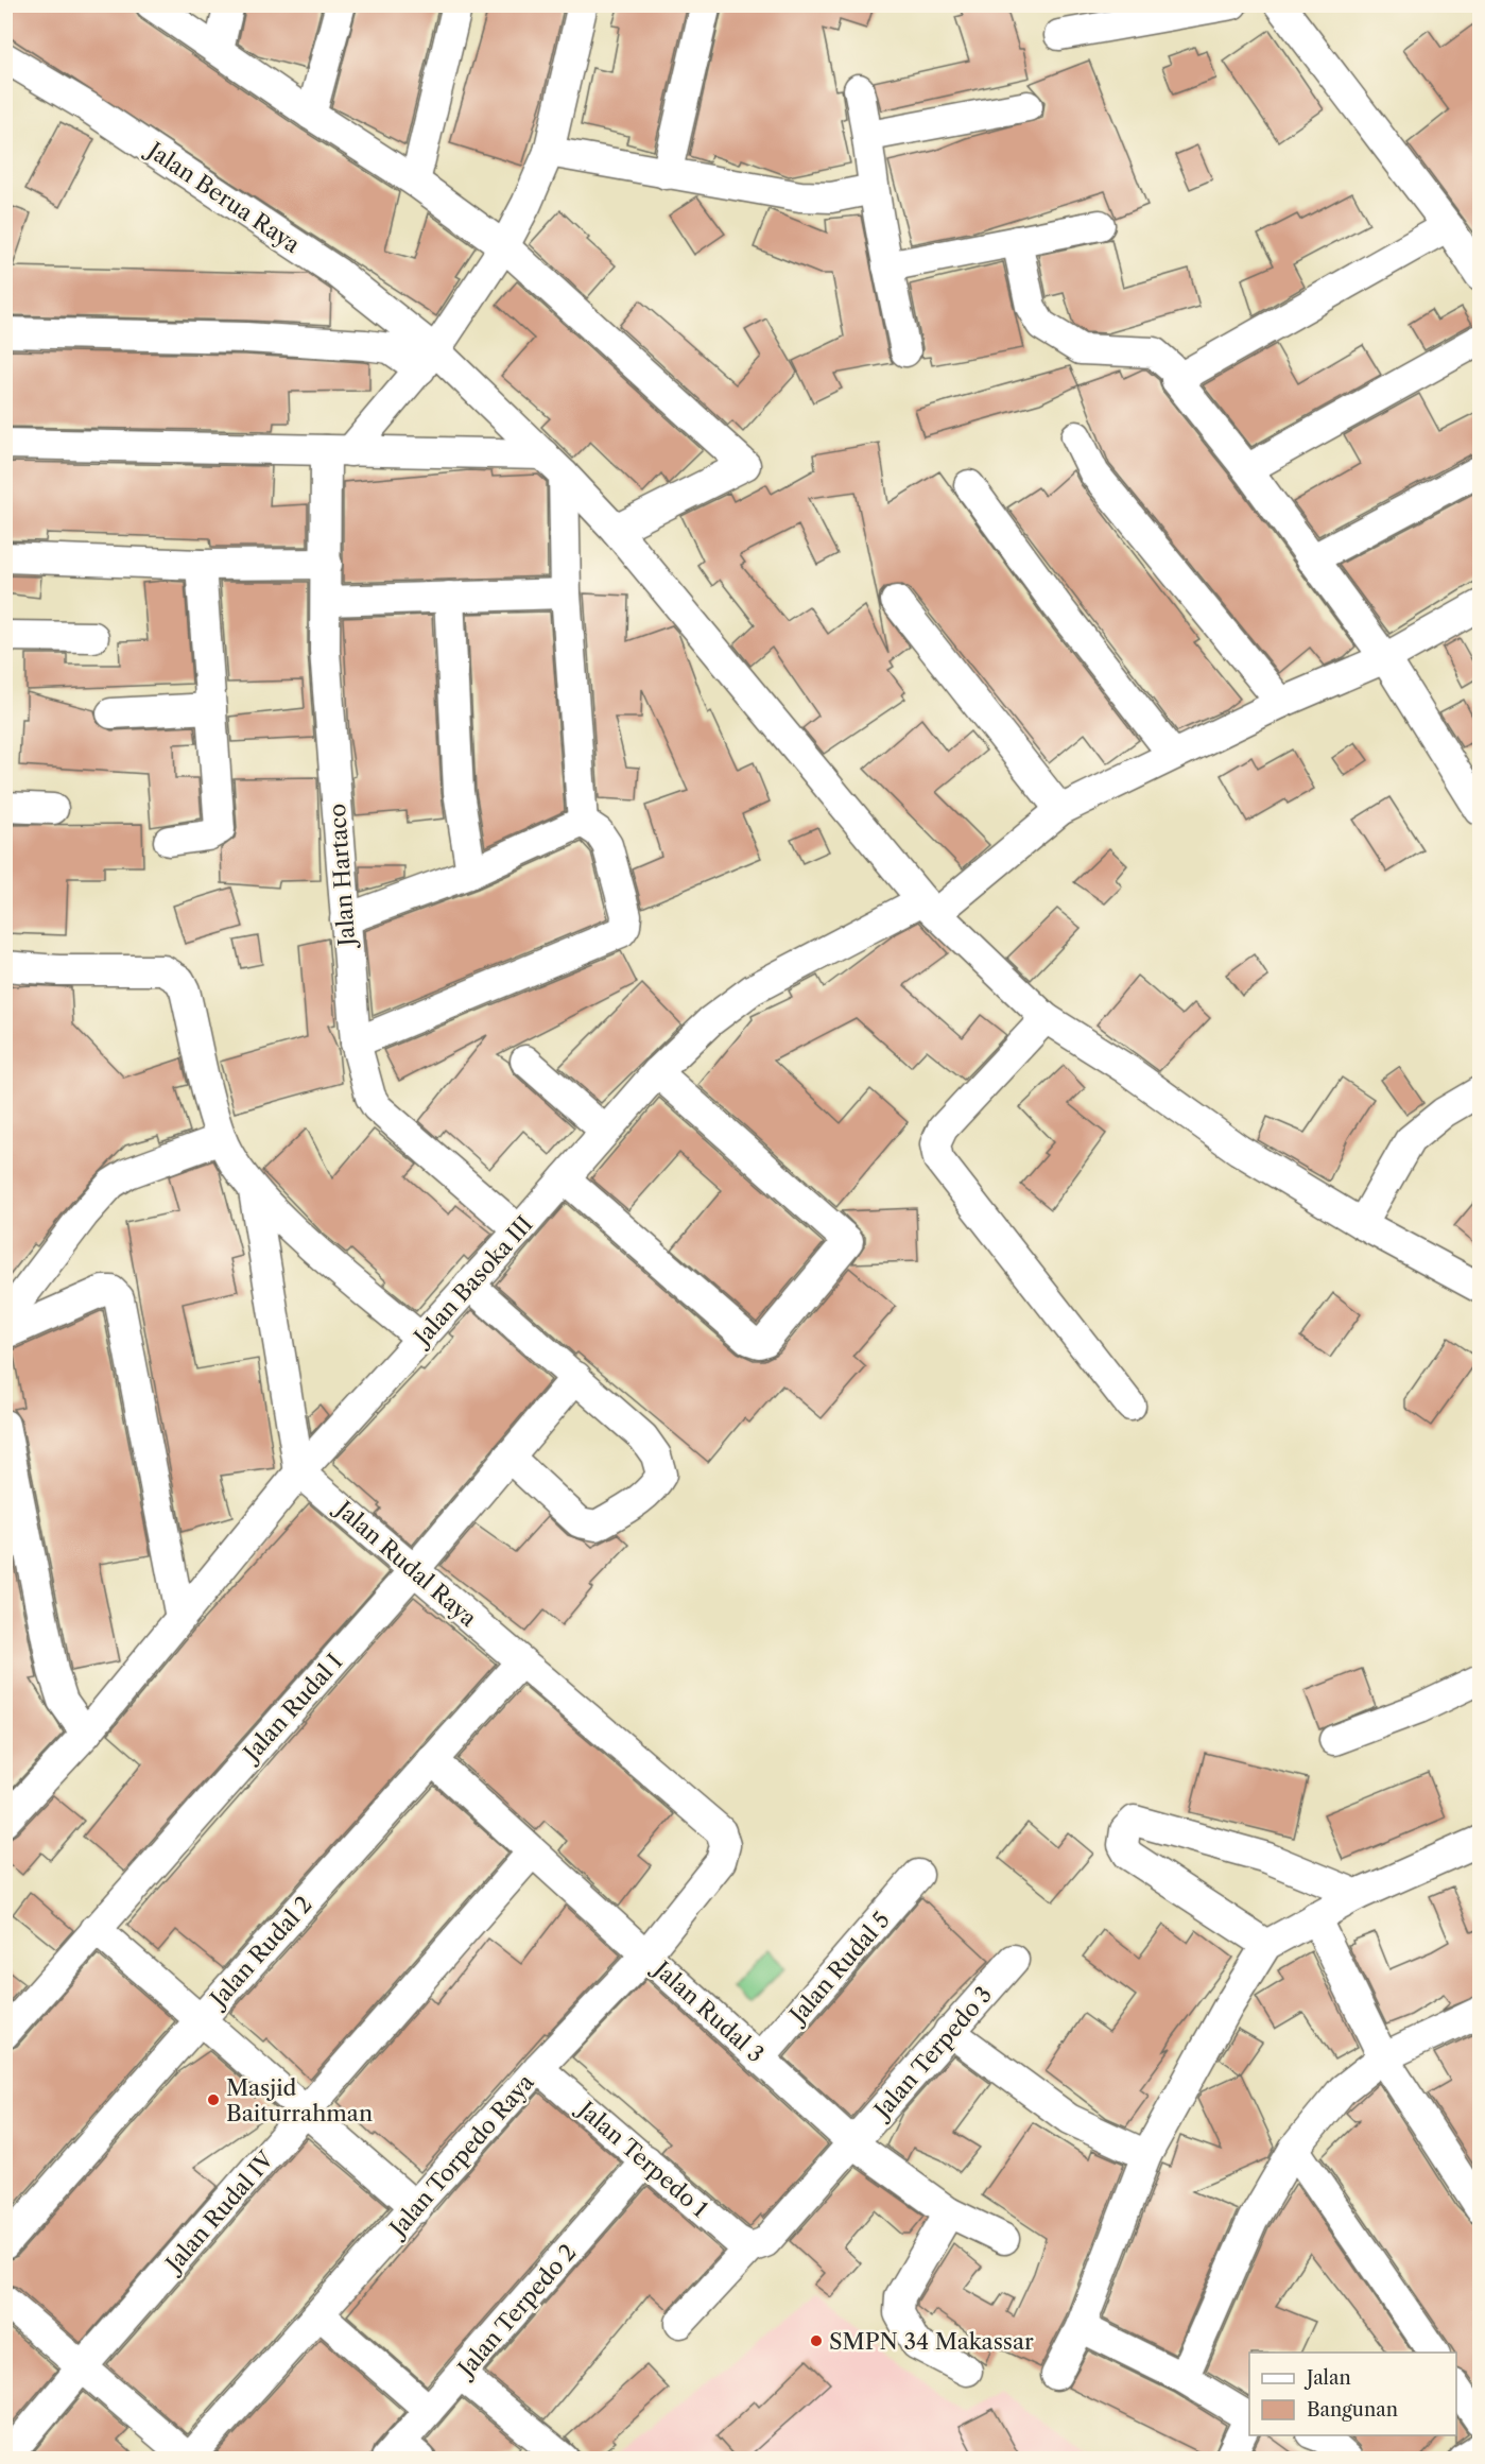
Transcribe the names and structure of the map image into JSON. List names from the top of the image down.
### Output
{
  "streets": {
    "street": [
      "Jalan Berua Raya",
      "Jalan Hartaco",
      "Jalan Basoka III",
      "Jalan Rudal Raya",
      "Jalan Rudal I",
      "Jalan Rudal 2",
      "Jalan Rudal 5",
      "Jalan Rudal 3",
      "Jalan Terpedo 3",
      "Jalan Torpedo Raya",
      "Jalan Terpedo 1",
      "Jalan Rudal IV",
      "Jalan Terpedo 2"
    ]
  },
  "crossings": [
    ["Jalan Hartaco", "Jalan Basoka III"],
    ["Jalan Basoka III", "Jalan Rudal Raya"],
    ["Jalan Rudal Raya", "Jalan Rudal I"],
    ["Jalan Rudal Raya", "Jalan Rudal 2"],
    ["Jalan Rudal Raya", "Jalan Torpedo Raya"],
    ["Jalan Rudal 2", "Jalan Rudal 3"],
    ["Jalan Rudal 5", "Jalan Rudal 3"],
    ["Jalan Rudal 3", "Jalan Terpedo 3"],
    ["Jalan Rudal 3", "Jalan Torpedo Raya"],
    ["Jalan Rudal 3", "Jalan Rudal IV"],
    ["Jalan Terpedo 3", "Jalan Terpedo 1"],
    ["Jalan Torpedo Raya", "Jalan Terpedo 1"],
    ["Jalan Terpedo 1", "Jalan Terpedo 2"]
  ],
  "places": ["Masjid Baiturrahman", "SMPN 34 Makassar"],
  "legend": ["Jalan", "Bangunan"]
}
